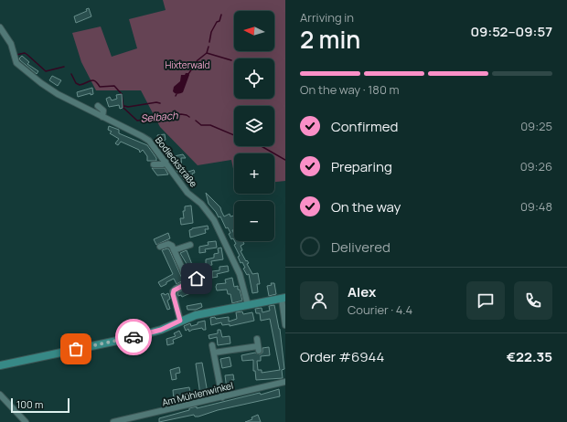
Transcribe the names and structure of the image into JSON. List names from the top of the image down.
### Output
{
  "streets": {
    "street": ["Bodieckstraße", "Am Mühlenwinkel"]
  },
  "water": ["Selbach"],
  "parks": ["Hixterwald"],
  "scale_bar": "100 m",
  "north": "left",
  "page": {
    "heading": ["2 min", "Arriving in", "09:52–09:57"],
    "panel": [
      "Alex",
      "Courier · 4.4",
      "Order #6944",
      "€22.35"
    ],
    "map_buttons": ["+", "−"],
    "bar": "On the way · 180 m",
    "list": [
      ["Confirmed", "09:25"],
      ["Preparing", "09:26"],
      ["On the way", "09:48"],
      "Delivered"
    ],
    "scale": "100 m"
  }
}
